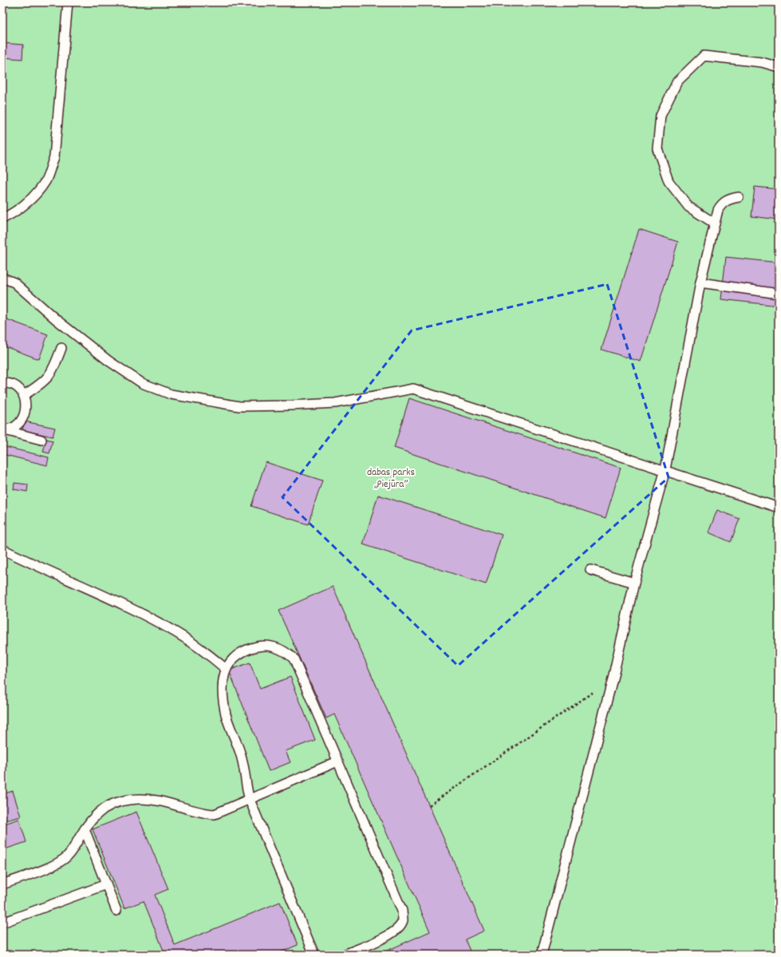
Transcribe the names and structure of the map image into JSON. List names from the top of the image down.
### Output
{
  "parks": ["dabas parks „Piejūra”"]
}
